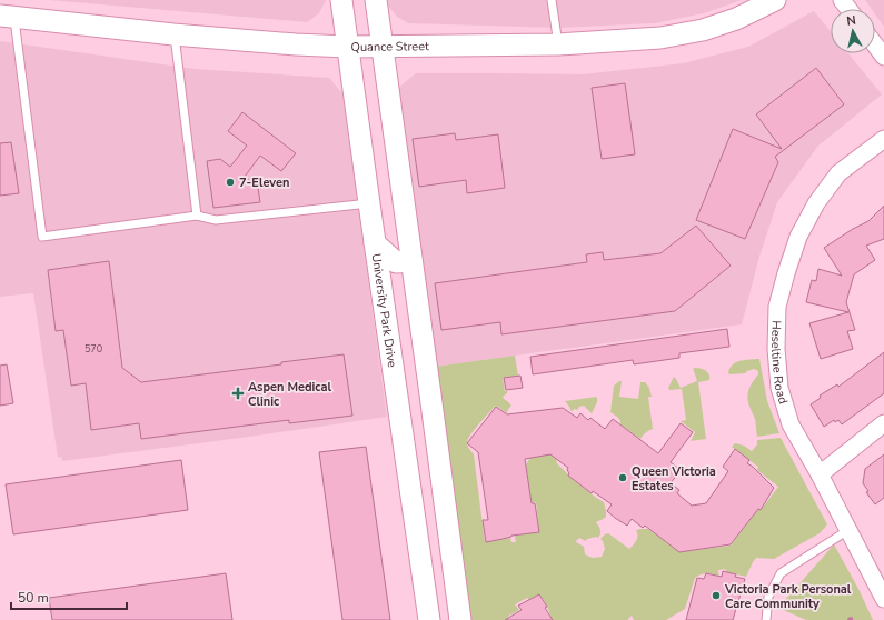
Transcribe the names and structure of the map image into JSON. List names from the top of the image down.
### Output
{
  "streets": {
    "street": ["Quance Street", "University Park Drive", "Heseltine Road"]
  },
  "crossings": [
    ["Quance Street", "University Park Drive"]
  ],
  "places": {
    "other": ["7-Eleven", "Queen Victoria Estates", "Victoria Park Personal Care Community"],
    "health": ["Aspen Medical Clinic"]
  },
  "house_numbers": ["570"],
  "scale_bar": "50 m",
  "north": "top"
}
